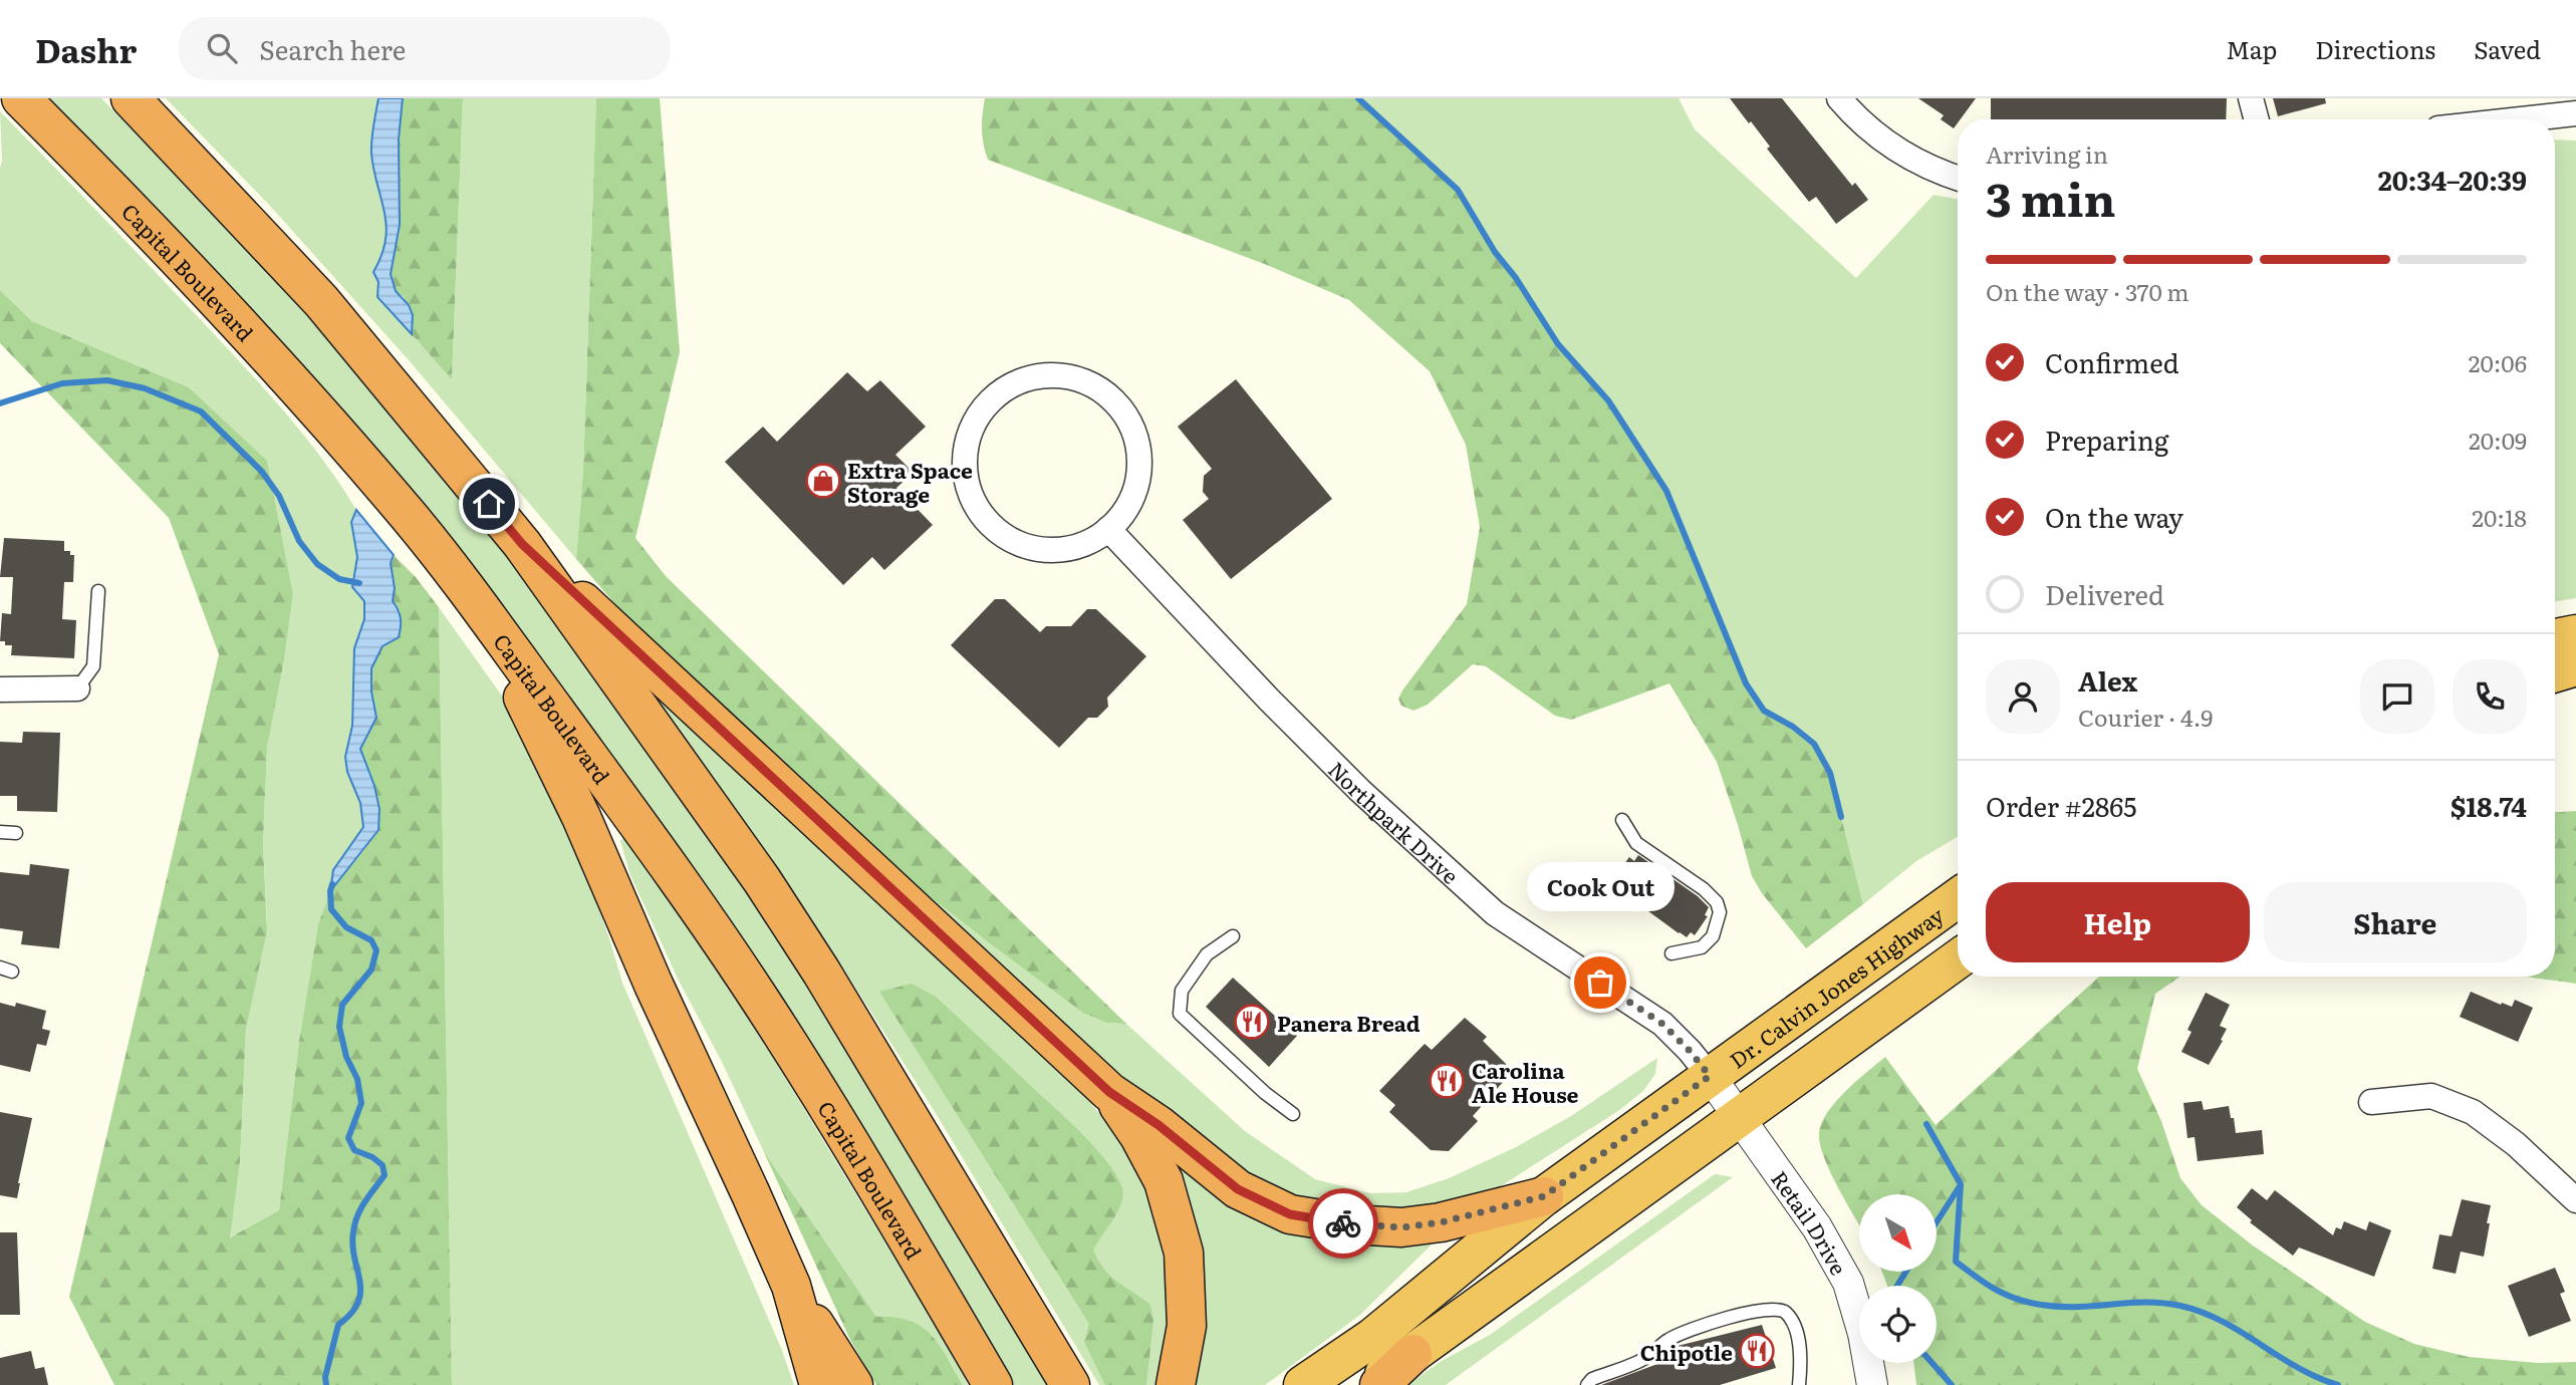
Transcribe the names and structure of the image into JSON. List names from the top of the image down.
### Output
{
  "streets": {
    "highway": ["Capital Boulevard", "Dr. Calvin Jones Highway"],
    "street": ["Northpark Drive", "Retail Drive"]
  },
  "crossings": [
    ["Northpark Drive", "Dr. Calvin Jones Highway"],
    ["Northpark Drive", "Retail Drive"],
    ["Dr. Calvin Jones Highway", "Retail Drive"]
  ],
  "places": {
    "shop": ["Extra Space Storage"],
    "other": ["Cook Out"],
    "restaurant": ["Panera Bread", "Carolina Ale House", "Chipotle"]
  },
  "north": "bottom right",
  "page": {
    "header": "Dashr",
    "search": "Search here",
    "nav": ["Map", "Directions", "Saved"],
    "heading": ["3 min", "Arriving in", "20:34–20:39"],
    "panel": [
      "Alex",
      "Courier · 4.9",
      "Order #2865",
      "$18.74"
    ],
    "bar": "On the way · 370 m",
    "list": [
      ["Confirmed", "20:06"],
      ["Preparing", "20:09"],
      ["On the way", "20:18"],
      "Delivered"
    ],
    "bubble": "Cook Out",
    "buttons": ["Help", "Share"]
  }
}
